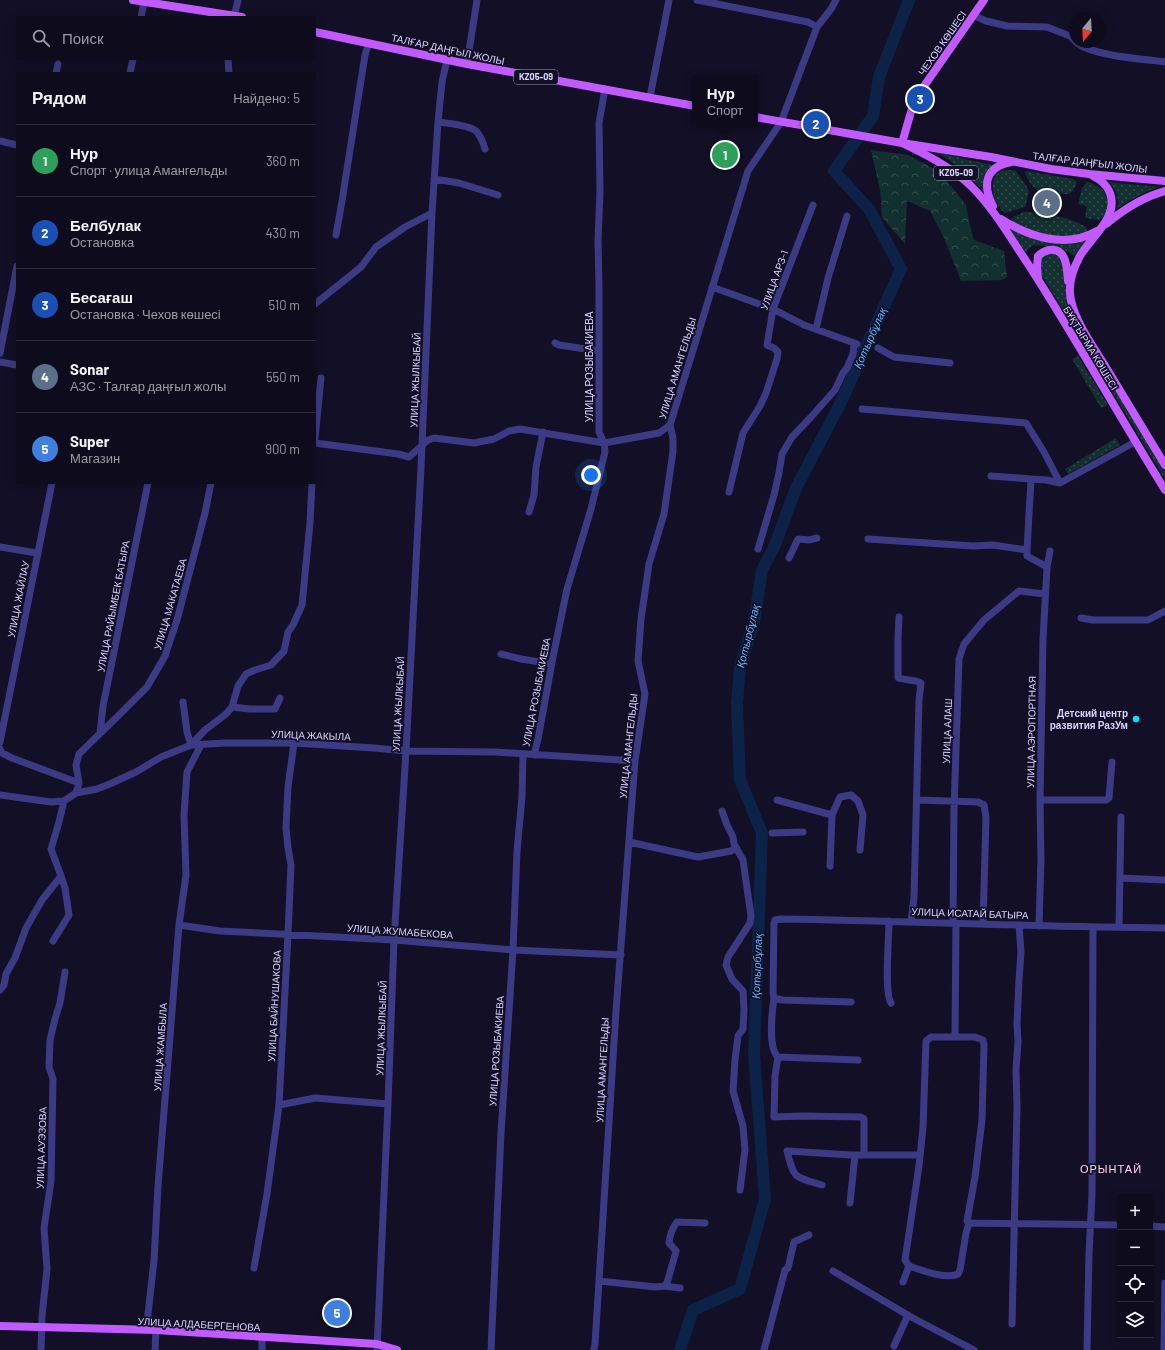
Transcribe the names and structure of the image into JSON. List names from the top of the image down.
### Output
{
  "streets": {
    "main road": [
      "ЧЕХОВ КӨШЕСІ",
      "ТАЛҒАР ДАҢҒЫЛ ЖОЛЫ",
      "KZ05-09",
      "БҰҚТЫРМА КӨШЕСІ",
      "УЛИЦА АЛДАБЕРГЕНОВА"
    ],
    "street": [
      "УЛИЦА АРЗ-1",
      "УЛИЦА РОЗЫБАКИЕВА",
      "УЛИЦА АМАНГЕЛЬДЫ",
      "УЛИЦА ЖЫЛКЫБАЙ",
      "УЛИЦА ЖАЙЛАУ",
      "УЛИЦА МАКАТАЕВА",
      "УЛИЦА РАЙЫМБЕК БАТЫРА",
      "УЛИЦА АЛАШ",
      "УЛИЦА АЭРОПОРТНАЯ",
      "УЛИЦА ЖАКЫЛА",
      "УЛИЦА ИСАТАЙ БАТЫРА",
      "УЛИЦА ЖУМАБЕКОВА",
      "УЛИЦА БАЙНУШАКОВА",
      "УЛИЦА ЖАМБЫЛА",
      "УЛИЦА АУЭЗОВА"
    ]
  },
  "crossings": [
    ["ЧЕХОВ КӨШЕСІ", "ТАЛҒАР ДАҢҒЫЛ ЖОЛЫ"],
    ["ТАЛҒАР ДАҢҒЫЛ ЖОЛЫ", "KZ05-09"],
    ["ТАЛҒАР ДАҢҒЫЛ ЖОЛЫ", "БҰҚТЫРМА КӨШЕСІ"],
    ["ТАЛҒАР ДАҢҒЫЛ ЖОЛЫ", "УЛИЦА РОЗЫБАКИЕВА"],
    ["ТАЛҒАР ДАҢҒЫЛ ЖОЛЫ", "УЛИЦА АМАНГЕЛЬДЫ"],
    ["ТАЛҒАР ДАҢҒЫЛ ЖОЛЫ", "УЛИЦА ЖЫЛКЫБАЙ"],
    ["KZ05-09", "БҰҚТЫРМА КӨШЕСІ"],
    ["УЛИЦА РОЗЫБАКИЕВА", "УЛИЦА ЖАКЫЛА"],
    ["УЛИЦА РОЗЫБАКИЕВА", "УЛИЦА ЖУМАБЕКОВА"],
    ["УЛИЦА АМАНГЕЛЬДЫ", "УЛИЦА ЖАКЫЛА"],
    ["УЛИЦА АМАНГЕЛЬДЫ", "УЛИЦА ЖУМАБЕКОВА"],
    ["УЛИЦА ЖЫЛКЫБАЙ", "УЛИЦА ЖАКЫЛА"],
    ["УЛИЦА ЖЫЛКЫБАЙ", "УЛИЦА ЖУМАБЕКОВА"],
    ["УЛИЦА ЖЫЛКЫБАЙ", "УЛИЦА АЛДАБЕРГЕНОВА"],
    ["УЛИЦА МАКАТАЕВА", "УЛИЦА РАЙЫМБЕК БАТЫРА"],
    ["УЛИЦА МАКАТАЕВА", "УЛИЦА ЖАКЫЛА"],
    ["УЛИЦА АЛАШ", "УЛИЦА АЭРОПОРТНАЯ"],
    ["УЛИЦА АЛАШ", "УЛИЦА ИСАТАЙ БАТЫРА"],
    ["УЛИЦА АЭРОПОРТНАЯ", "УЛИЦА ИСАТАЙ БАТЫРА"],
    ["УЛИЦА ЖАКЫЛА", "УЛИЦА БАЙНУШАКОВА"],
    ["УЛИЦА ЖАКЫЛА", "УЛИЦА ЖАМБЫЛА"],
    ["УЛИЦА ЖУМАБЕКОВА", "УЛИЦА БАЙНУШАКОВА"],
    ["УЛИЦА ЖУМАБЕКОВА", "УЛИЦА ЖАМБЫЛА"],
    ["УЛИЦА ЖАМБЫЛА", "УЛИЦА АЛДАБЕРГЕНОВА"],
    ["УЛИЦА АУЭЗОВА", "УЛИЦА АЛДАБЕРГЕНОВА"]
  ],
  "districts": ["ОРЫНТАЙ"],
  "water": ["Қотырбұлақ"],
  "places": ["Детский центр развития РазУм"],
  "north": "bottom",
  "page": {
    "search": "Поиск",
    "heading": ["Рядом", "Найдено: 5"],
    "popup": ["Нур", "Спорт"],
    "pins": [
      "3",
      "2",
      "1",
      "4",
      "5"
    ],
    "list": [
      {
        "mark": "1",
        "name": "Нур",
        "note": "Спорт · улица Амангельды",
        "value": "360 m"
      },
      {
        "mark": "2",
        "name": "Белбулак",
        "note": "Остановка",
        "value": "430 m"
      },
      {
        "mark": "3",
        "name": "Бесағаш",
        "note": "Остановка · Чехов көшесі",
        "value": "510 m"
      },
      {
        "mark": "4",
        "name": "Sonar",
        "note": "АЗС · Талғар даңғыл жолы",
        "value": "550 m"
      },
      {
        "mark": "5",
        "name": "Super",
        "note": "Магазин",
        "value": "900 m"
      }
    ],
    "map_buttons": ["+", "−"]
  }
}
